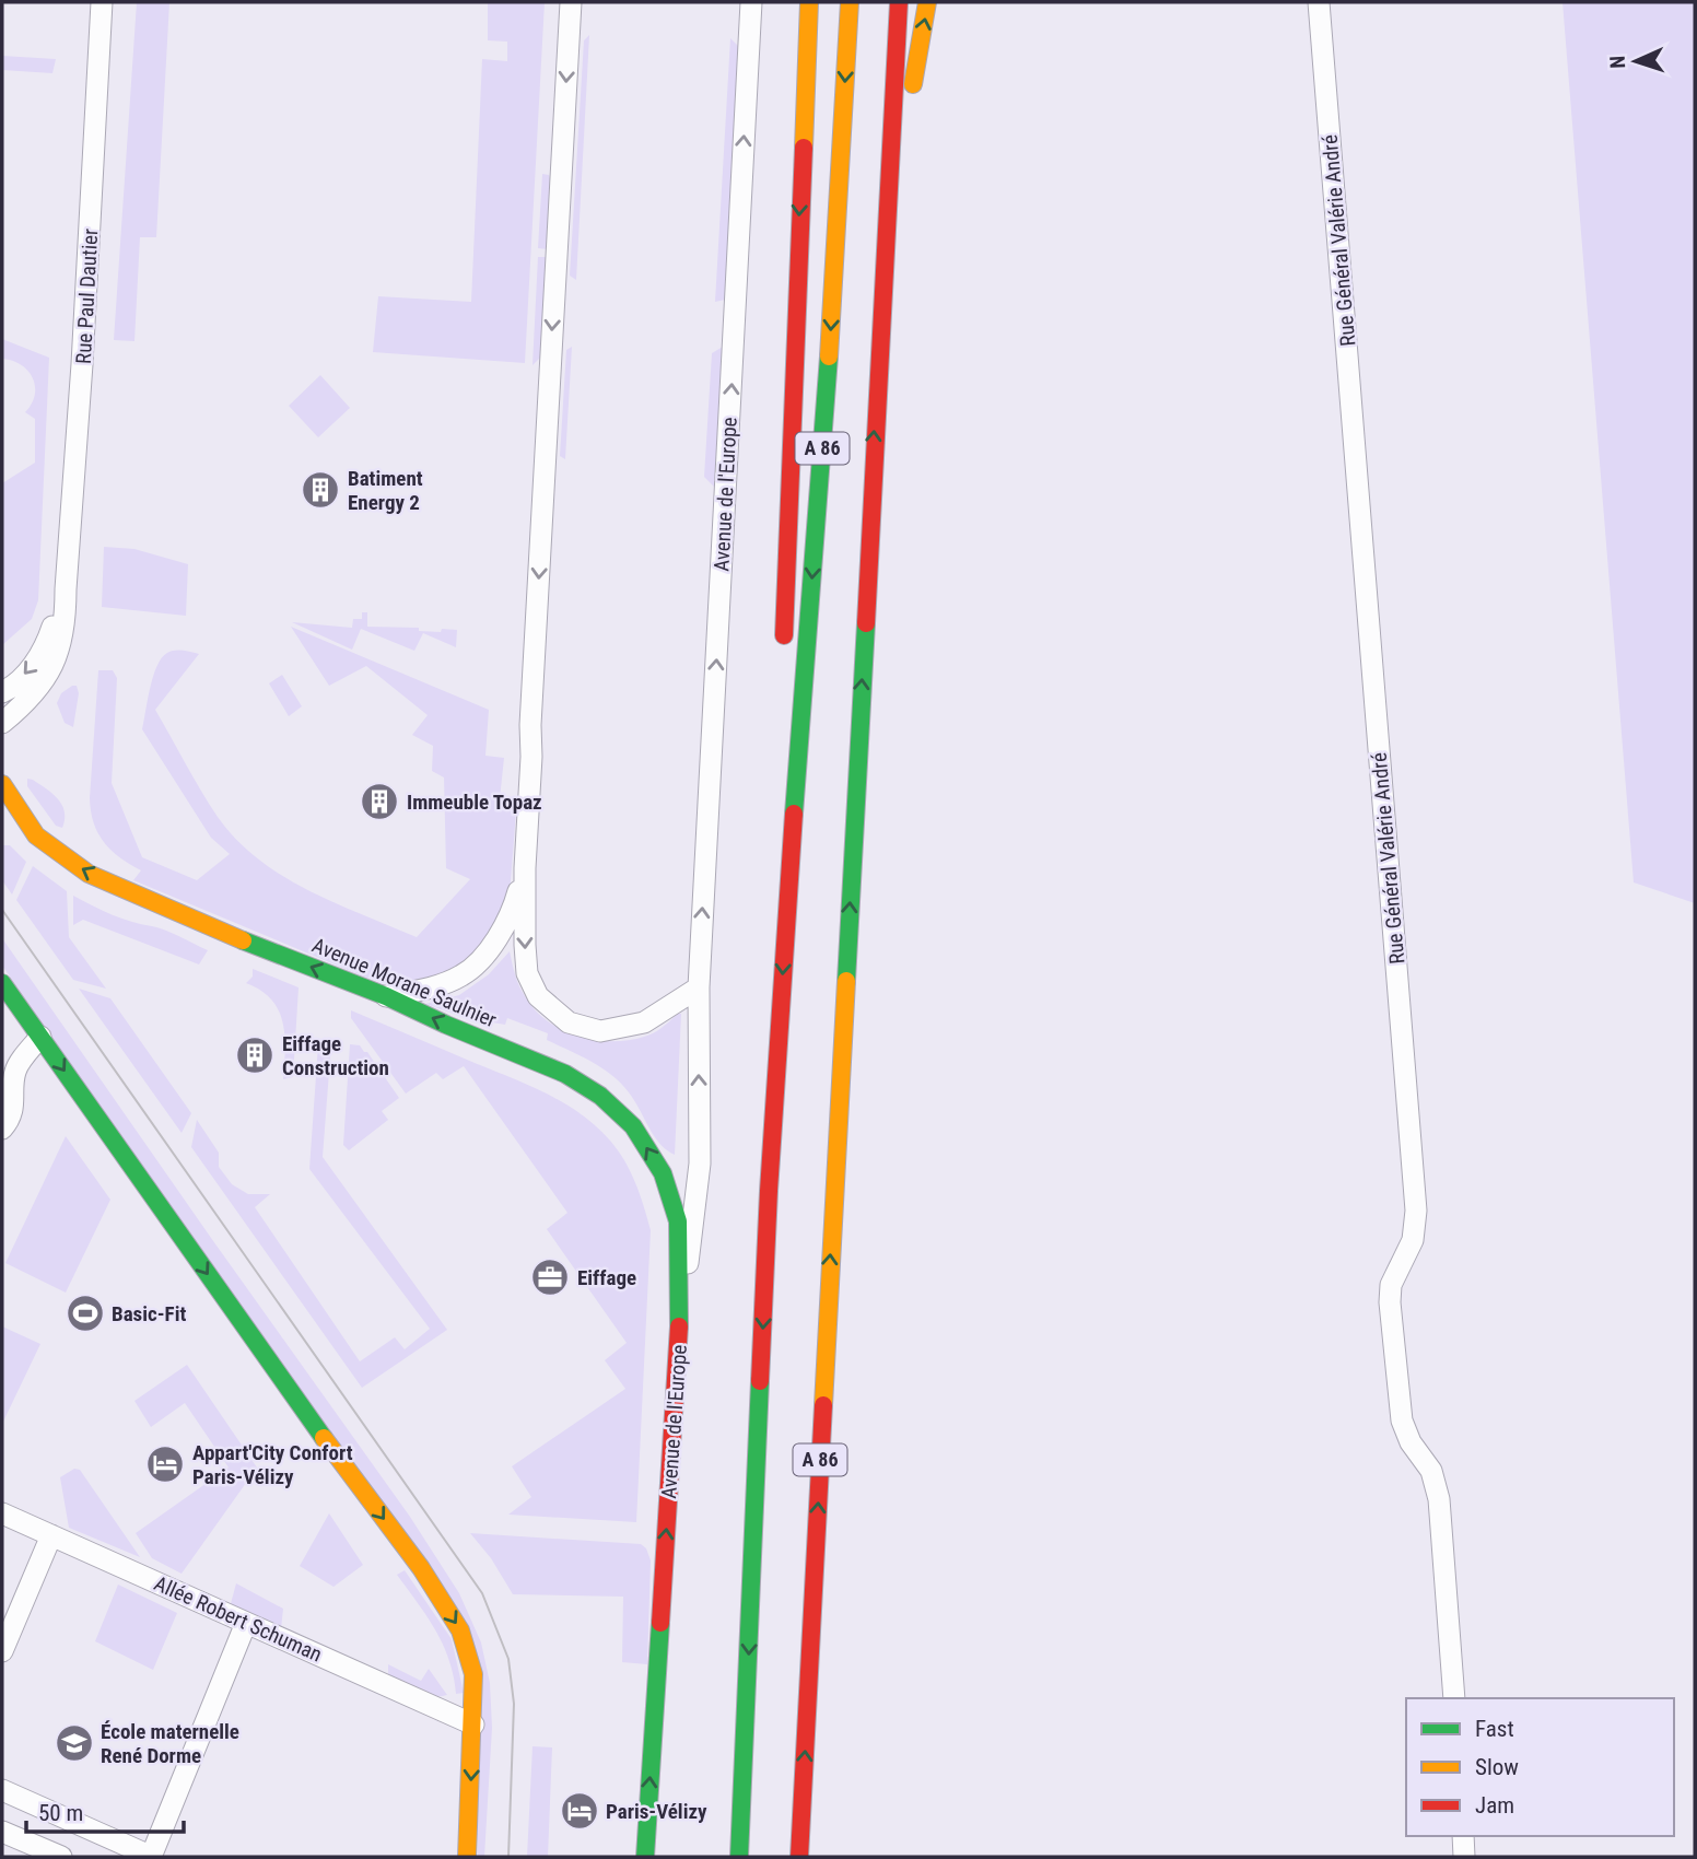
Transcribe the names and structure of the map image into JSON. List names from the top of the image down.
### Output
{
  "streets": {
    "main road": ["A 86", "Avenue de l'Europe", "Avenue Morane Saulnier"],
    "street": ["Rue Général Valérie André", "Rue Paul Dautier", "Allée Robert Schuman"]
  },
  "crossings": [
    ["Avenue de l'Europe", "Avenue Morane Saulnier"]
  ],
  "one_way": ["Avenue Morane Saulnier"],
  "places": {
    "building": ["Batiment Energy 2", "Immeuble Topaz", "Eiffage Construction"],
    "office": ["Eiffage"],
    "sports": ["Basic-Fit"],
    "hotel": ["Appart'City Confort Paris-Vélizy", "Paris-Vélizy"],
    "school or university": ["École maternelle René Dorme"]
  },
  "legend": ["Fast", "Slow", "Jam"],
  "scale_bar": "50 m",
  "north": "left"
}
